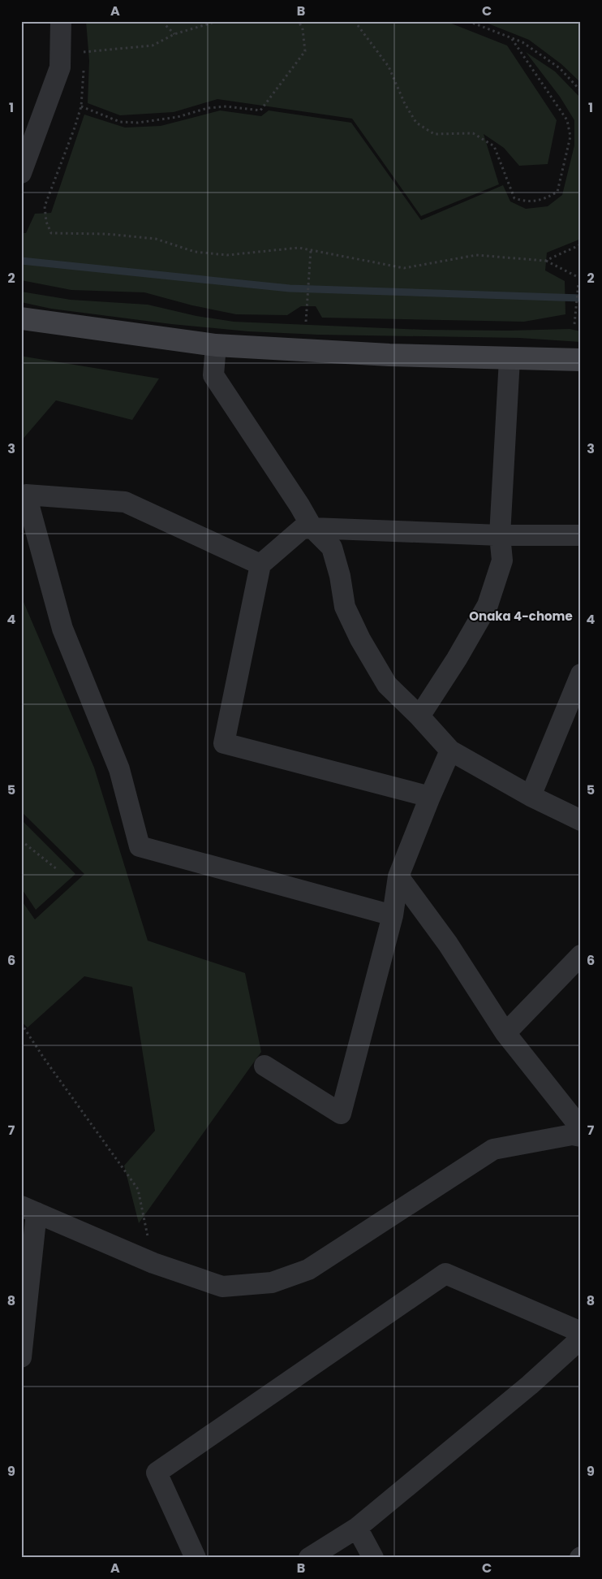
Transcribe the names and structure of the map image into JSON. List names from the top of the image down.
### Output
{
  "districts": ["Onaka 4-chome"],
  "grid": {
    "columns": ["A", "B", "C"],
    "rows": [
      "1",
      "2",
      "3",
      "4",
      "5",
      "6",
      "7",
      "8",
      "9"
    ]
  }
}
